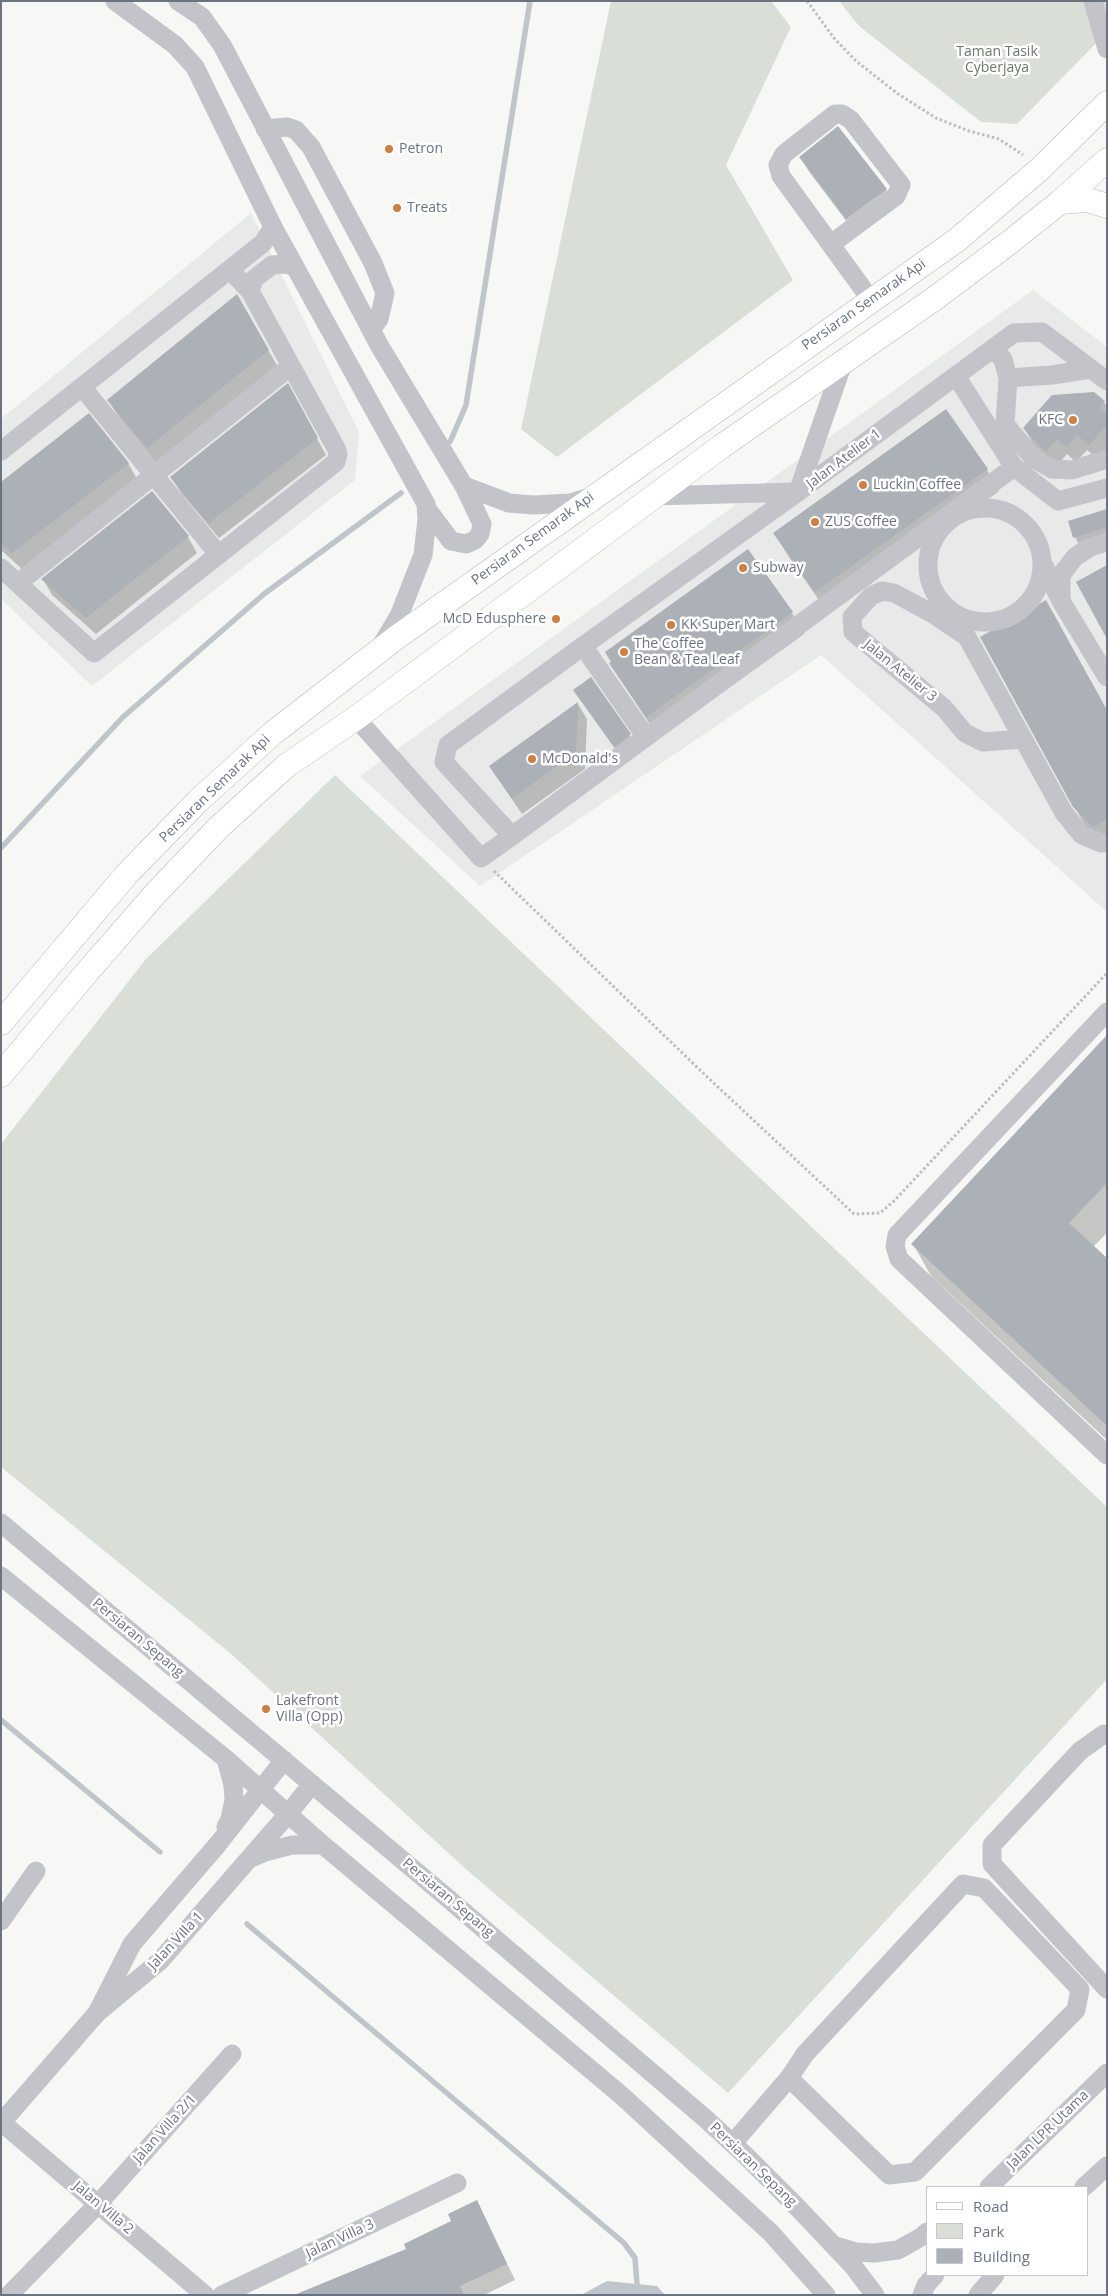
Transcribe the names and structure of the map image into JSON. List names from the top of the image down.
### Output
{
  "streets": {
    "main road": ["Persiaran Semarak Api"],
    "street": [
      "Jalan Atelier 1",
      "Jalan Atelier 3",
      "Persiaran Sepang",
      "Jalan Villa 1",
      "Jalan Villa 2/1",
      "Jalan LPR Utama",
      "Jalan Villa 2",
      "Jalan Villa 3"
    ]
  },
  "crossings": [
    ["Persiaran Sepang", "Jalan Villa 1"],
    ["Jalan Villa 1", "Jalan Villa 2"],
    ["Jalan Villa 2/1", "Jalan Villa 2"]
  ],
  "parks": ["Taman Tasik Cyberjaya"],
  "places": [
    "Petron",
    "Treats",
    "KFC",
    "Luckin Coffee",
    "ZUS Coffee",
    "Subway",
    "McD Edusphere",
    "KK Super Mart",
    "The Coffee Bean & Tea Leaf",
    "McDonald's",
    "Lakefront Villa (Opp)"
  ],
  "legend": ["Road", "Park", "Building"]
}
